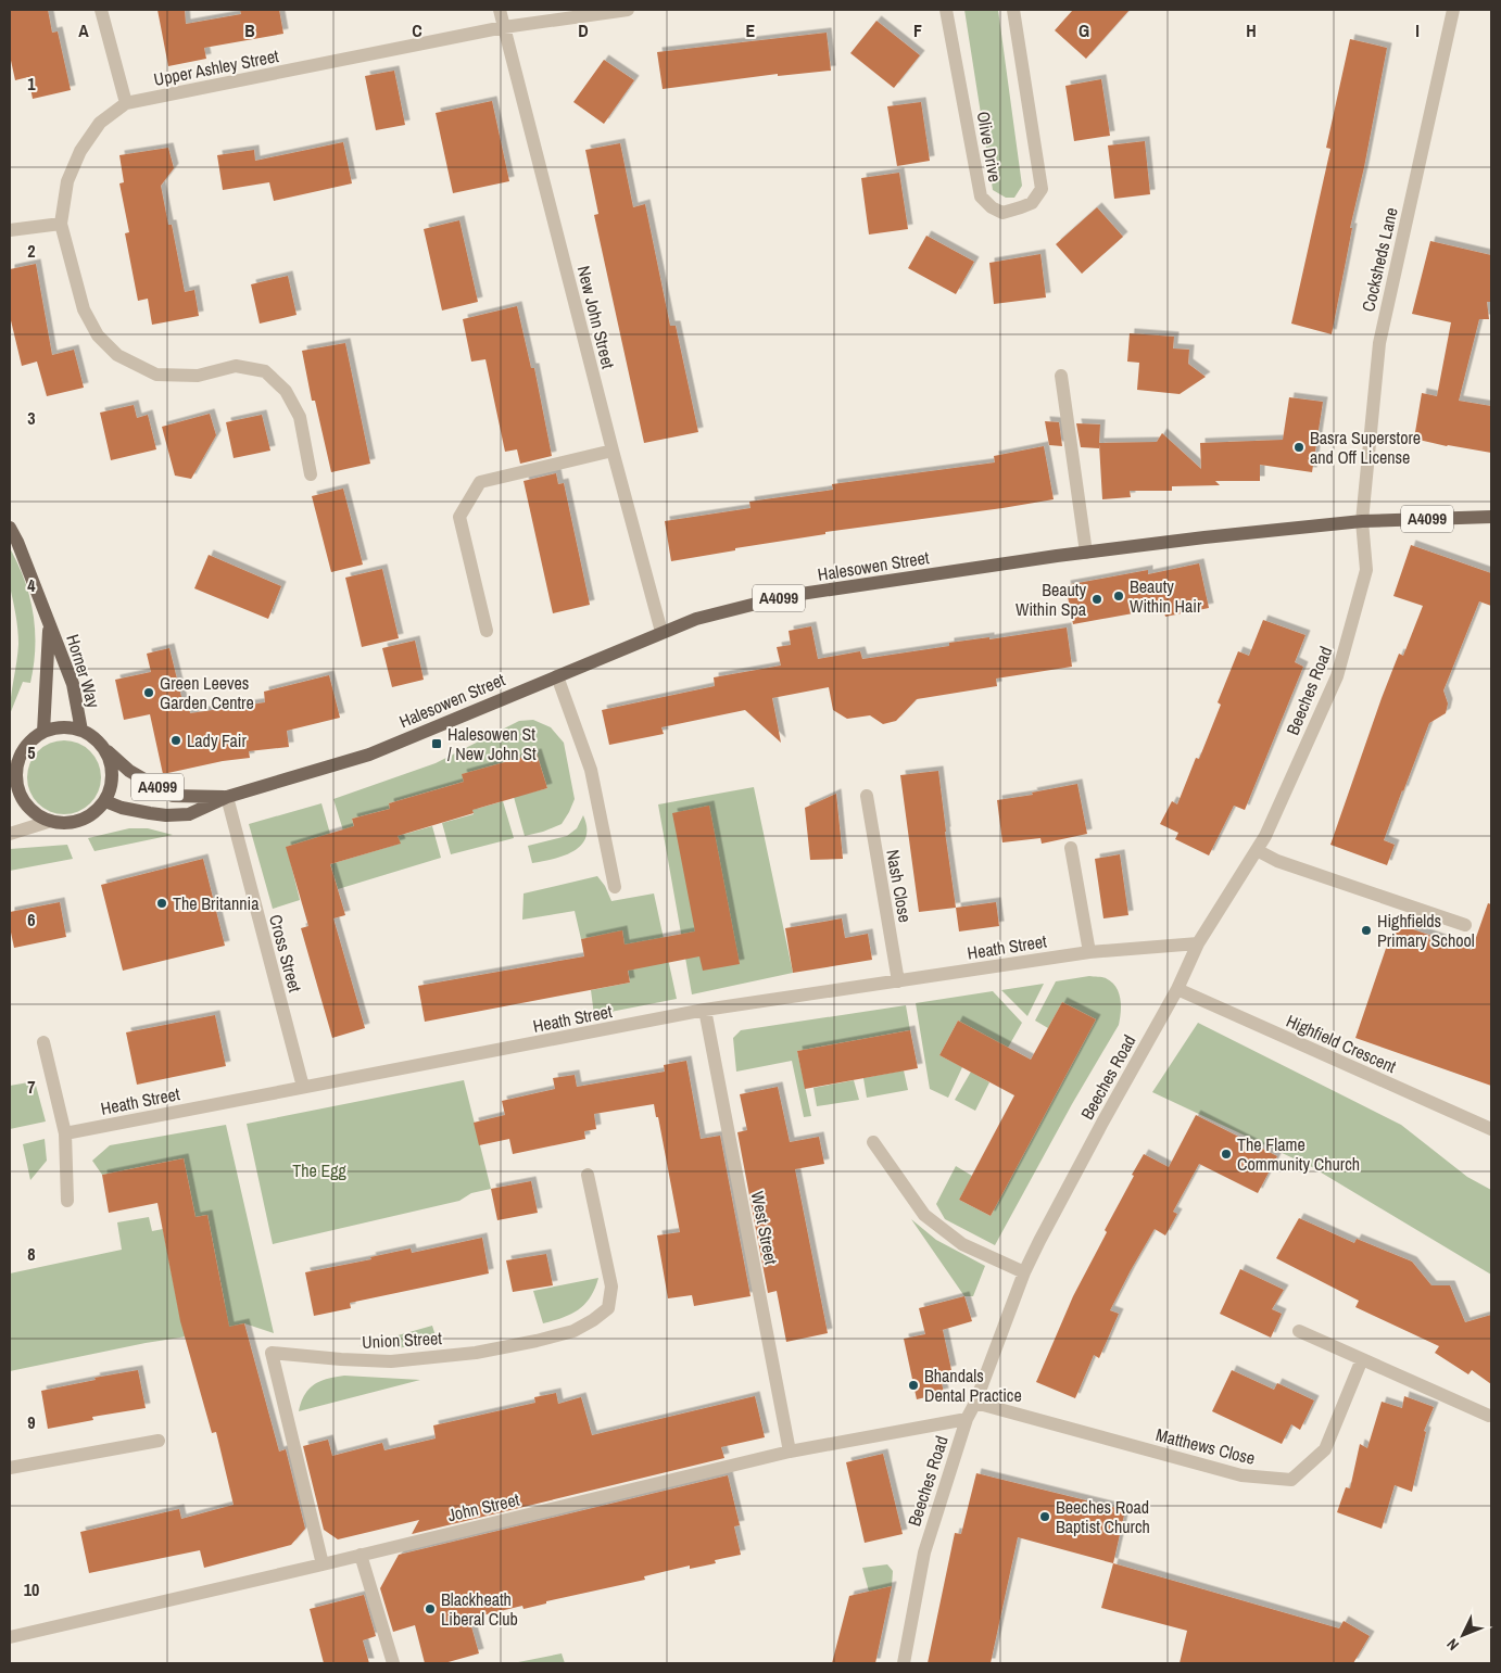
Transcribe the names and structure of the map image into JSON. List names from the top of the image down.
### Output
{
  "streets": {
    "main road": ["A4099", "Halesowen Street", "Horner Way"],
    "street": [
      "Upper Ashley Street",
      "Olive Drive",
      "Cocksheds Lane",
      "New John Street",
      "Beeches Road",
      "Nash Close",
      "Heath Street",
      "Cross Street",
      "Highfield Crescent",
      "West Street",
      "Union Street",
      "Matthews Close",
      "John Street"
    ]
  },
  "crossings": [
    ["Upper Ashley Street", "New John Street"],
    ["Cocksheds Lane", "A4099"],
    ["Cocksheds Lane", "Halesowen Street"],
    ["Cocksheds Lane", "Beeches Road"],
    ["New John Street", "Halesowen Street"],
    ["A4099", "Halesowen Street"],
    ["A4099", "Beeches Road"],
    ["Halesowen Street", "Horner Way"],
    ["Halesowen Street", "Beeches Road"],
    ["Halesowen Street", "Cross Street"],
    ["Beeches Road", "Heath Street"],
    ["Beeches Road", "Highfield Crescent"],
    ["Beeches Road", "Matthews Close"],
    ["Beeches Road", "John Street"],
    ["Nash Close", "Heath Street"],
    ["Heath Street", "Cross Street"],
    ["Heath Street", "West Street"],
    ["West Street", "John Street"],
    ["Union Street", "John Street"]
  ],
  "parks": ["The Egg"],
  "places": {
    "other": [
      "Basra Superstore and Off License",
      "Beauty Within Hair",
      "Beauty Within Spa",
      "Green Leeves Garden Centre",
      "Lady Fair",
      "The Britannia",
      "Highfields Primary School",
      "The Flame Community Church",
      "Bhandals Dental Practice",
      "Beeches Road Baptist Church",
      "Blackheath Liberal Club"
    ],
    "transit": ["Halesowen St / New John St"]
  },
  "north": "bottom left",
  "grid": {
    "columns": [
      "A",
      "B",
      "C",
      "D",
      "E",
      "F",
      "G",
      "H",
      "I"
    ],
    "rows": [
      "1",
      "2",
      "3",
      "4",
      "5",
      "6",
      "7",
      "8",
      "9",
      "10"
    ]
  }
}
